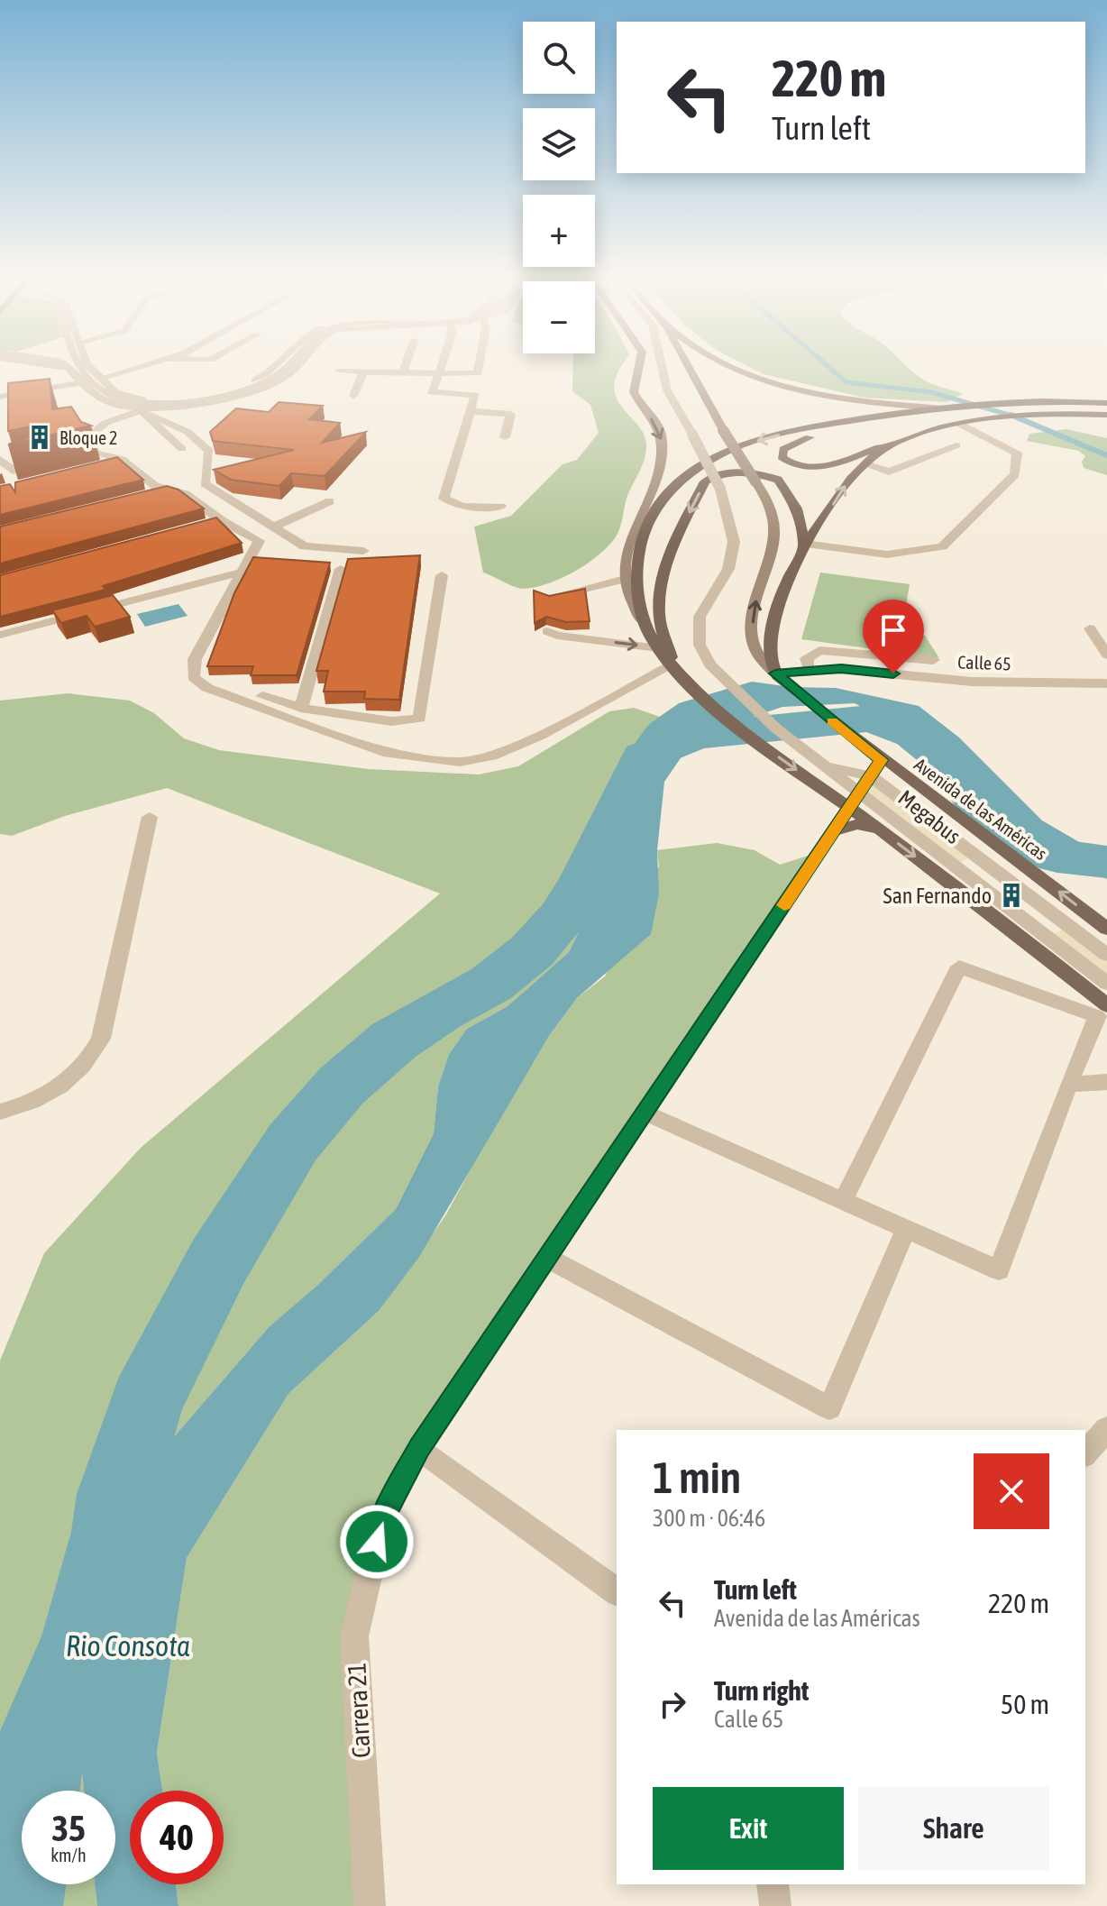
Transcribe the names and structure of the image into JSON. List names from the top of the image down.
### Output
{
  "streets": {
    "main road": ["Avenida de las Américas"],
    "street": ["Calle 65", "Megabus", "Carrera 21"]
  },
  "crossings": [
    ["Calle 65", "Avenida de las Américas"],
    ["Avenida de las Américas", "Carrera 21"],
    ["Megabus", "Carrera 21"]
  ],
  "water": ["Rio Consota"],
  "places": {
    "building": ["Bloque 2", "San Fernando"]
  },
  "page": {
    "map_buttons": ["+", "−"],
    "turn": ["220 m", "Turn left"],
    "heading": ["1 min", "300 m · 06:46"],
    "list": [
      {
        "name": "Turn left",
        "note": "Avenida de las Américas",
        "value": "220 m"
      },
      {
        "name": "Turn right",
        "note": "Calle 65",
        "value": "50 m"
      }
    ],
    "buttons": ["Exit", "Share"],
    "speed": "35 km/h",
    "limit": "40"
  }
}
